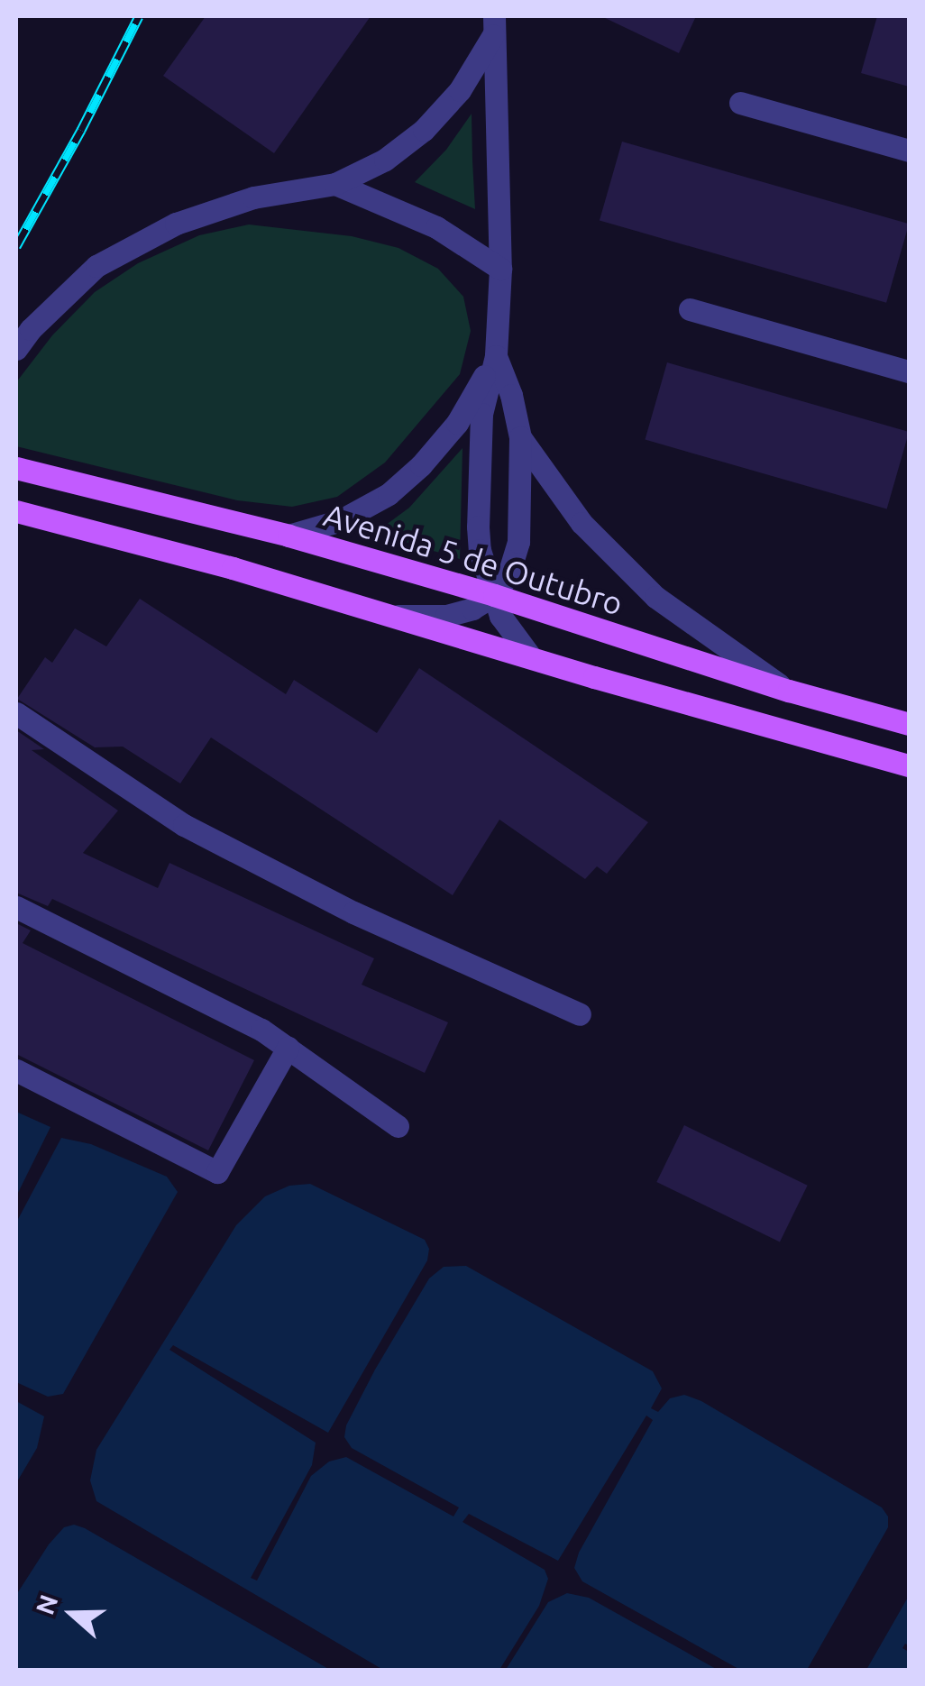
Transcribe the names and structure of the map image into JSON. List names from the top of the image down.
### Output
{
  "streets": {
    "main road": ["Avenida 5 de Outubro"]
  },
  "north": "left"
}
